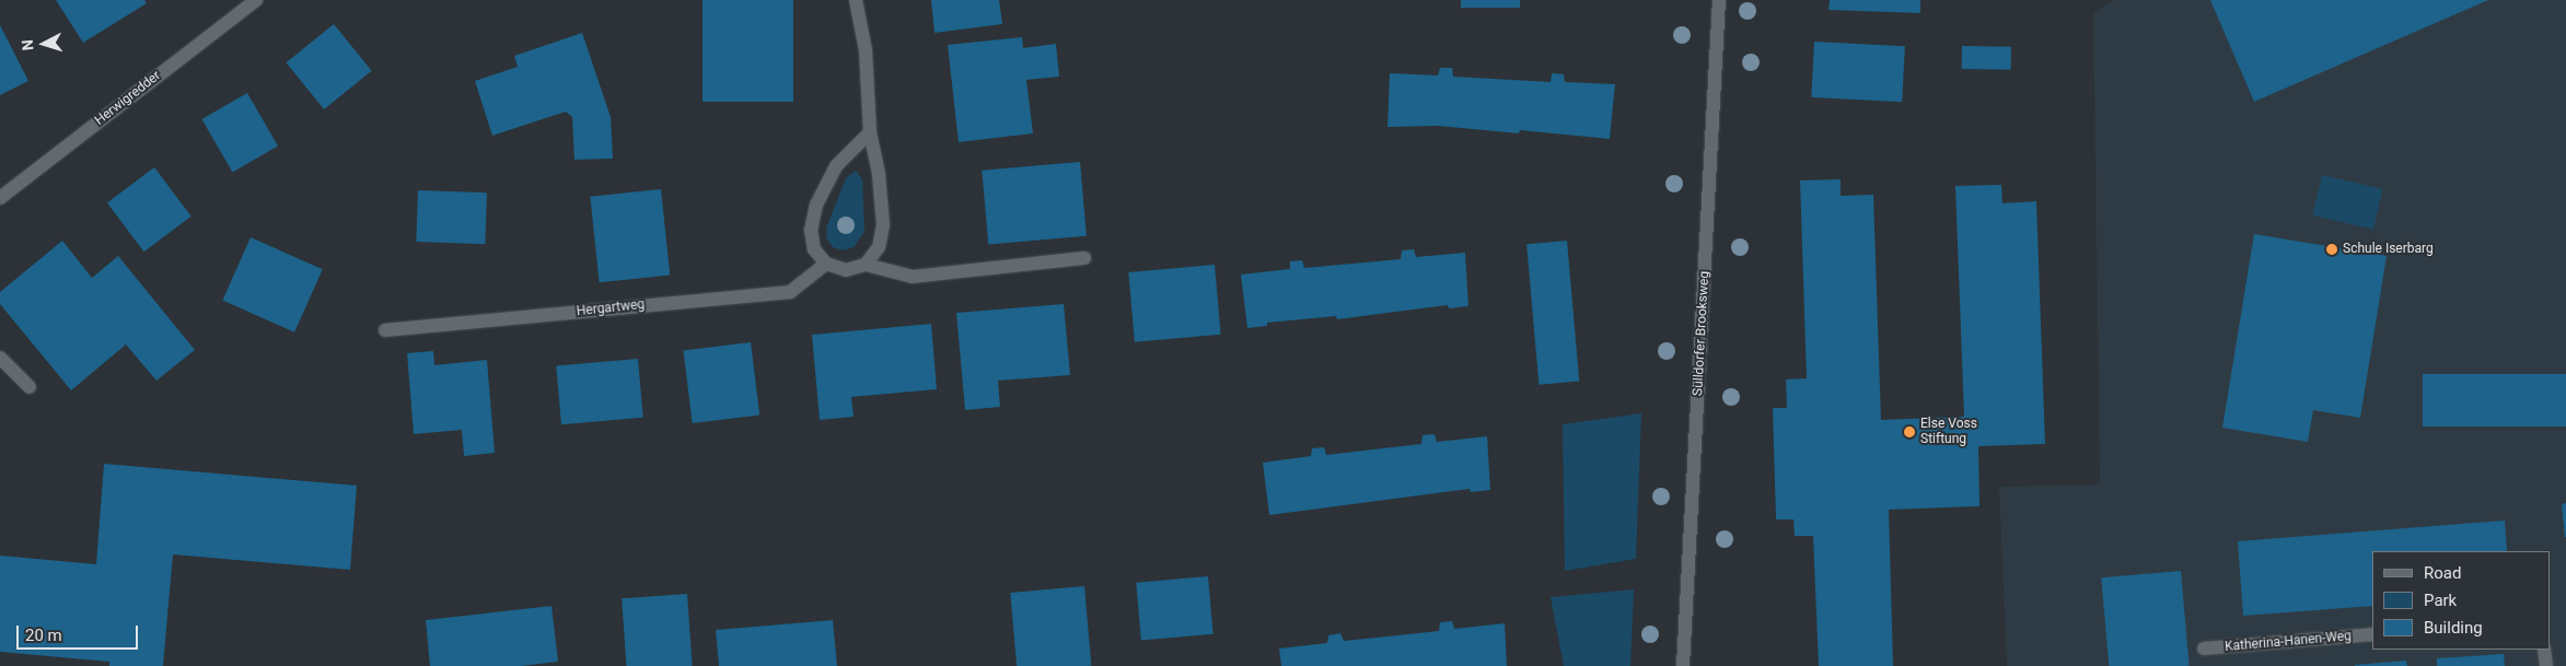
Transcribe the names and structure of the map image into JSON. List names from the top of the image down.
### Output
{
  "streets": {
    "street": [
      "Herwigredder",
      "Hergartweg",
      "Sülldorfer Brooksweg",
      "Katherina-Hanen-Weg"
    ]
  },
  "places": ["Schule Iserbarg", "Else Voss Stiftung"],
  "legend": ["Road", "Park", "Building"],
  "scale_bar": "20 m",
  "north": "left"
}
